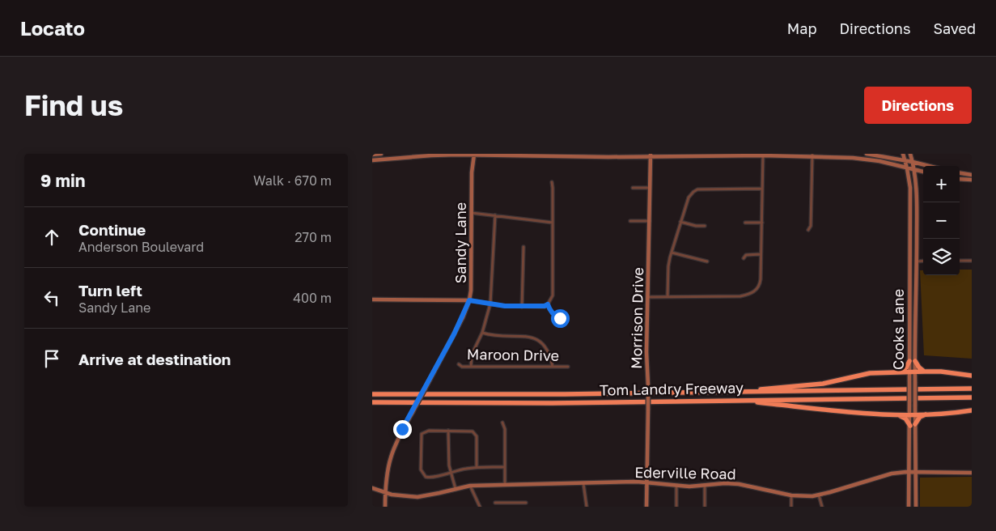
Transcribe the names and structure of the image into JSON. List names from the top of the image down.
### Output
{
  "streets": {
    "highway": ["Tom Landry Freeway"],
    "street": [
      "Sandy Lane",
      "Morrison Drive",
      "Cooks Lane",
      "Maroon Drive",
      "Ederville Road"
    ]
  },
  "crossings": [
    ["Sandy Lane", "Ederville Road"],
    ["Morrison Drive", "Ederville Road"],
    ["Cooks Lane", "Ederville Road"]
  ],
  "page": {
    "header": "Locato",
    "nav": ["Map", "Directions", "Saved"],
    "buttons": "Directions",
    "title": "Find us",
    "heading": ["9 min", "Walk · 670 m"],
    "map_buttons": ["+", "−"],
    "list": [
      ["Continue", "Anderson Boulevard", "270 m"],
      ["Turn left", "Sandy Lane", "400 m"],
      "Arrive at destination"
    ]
  }
}
